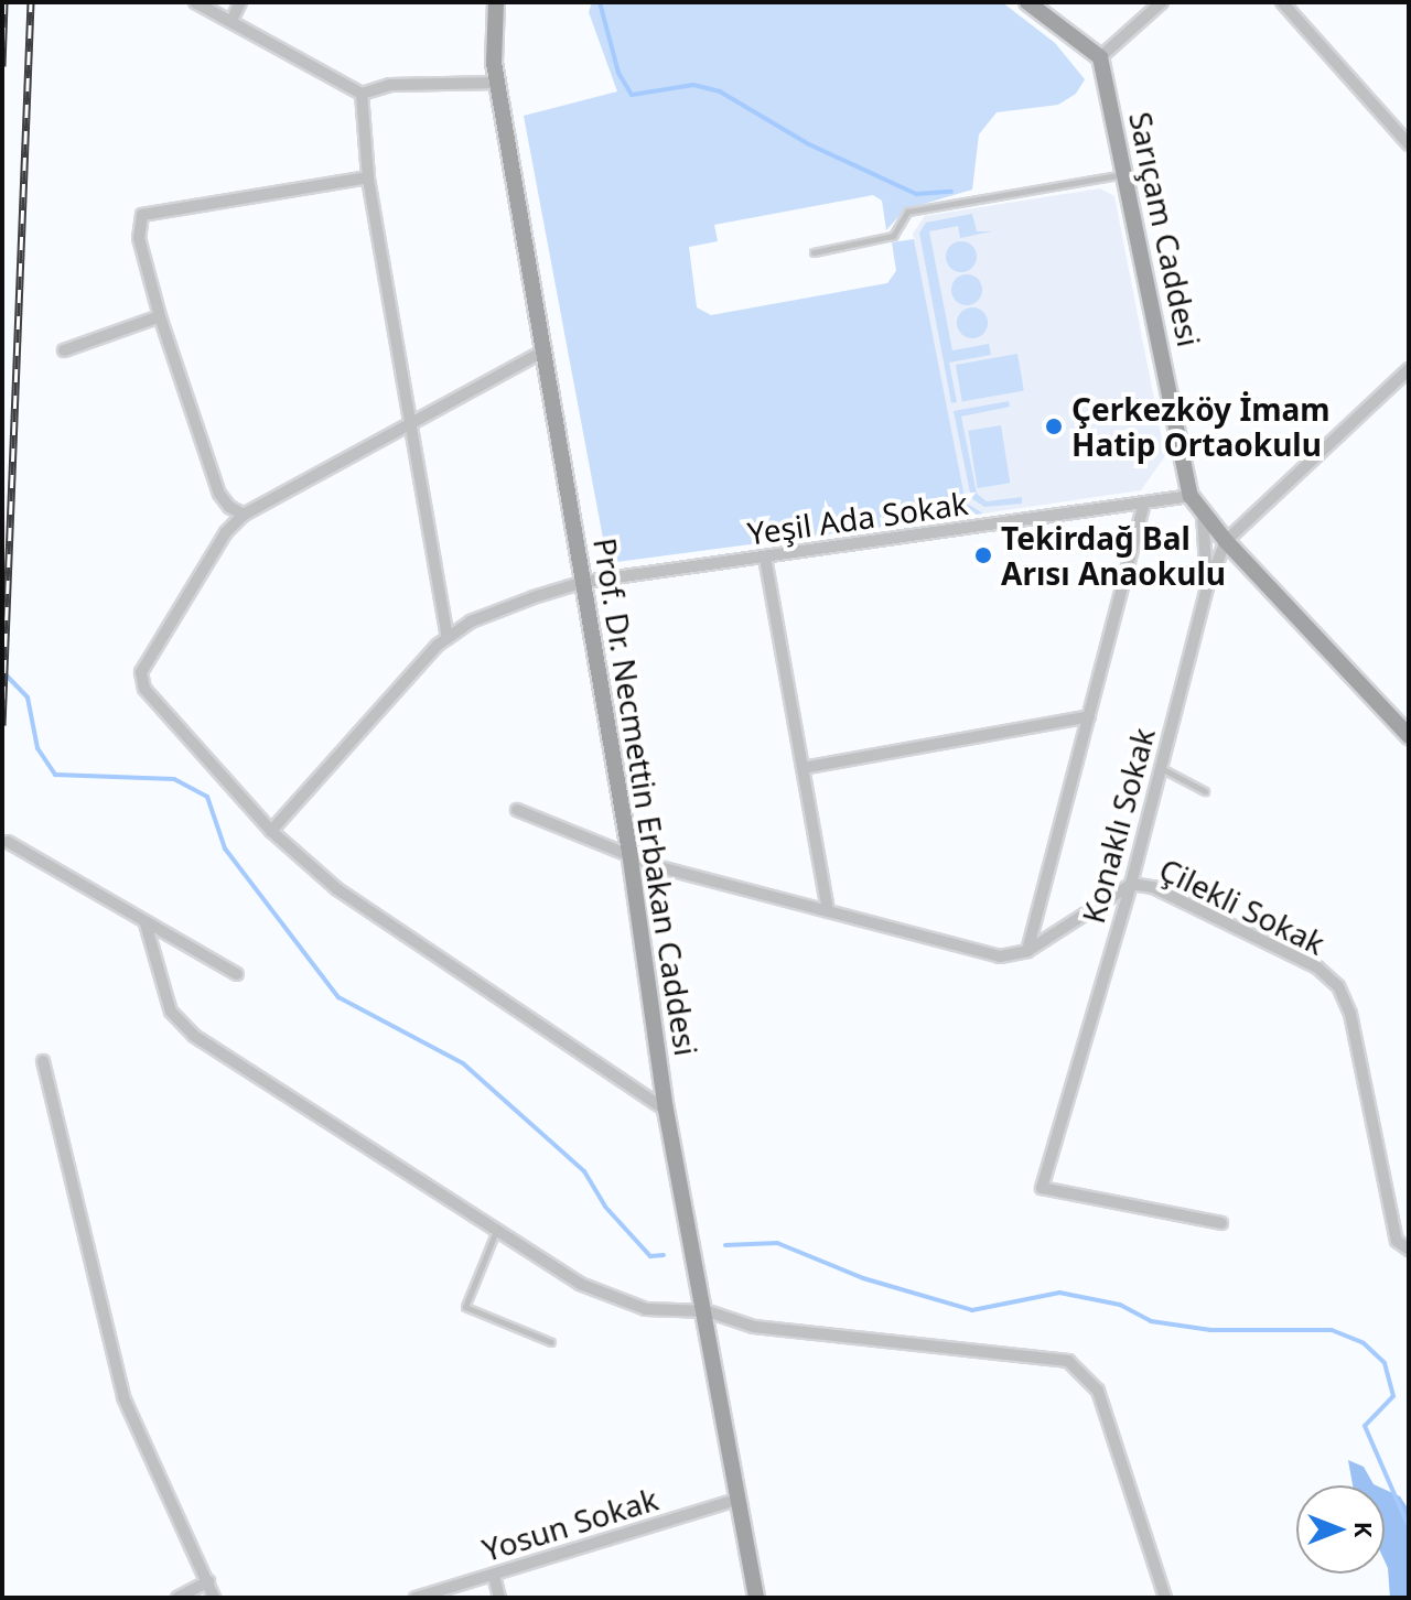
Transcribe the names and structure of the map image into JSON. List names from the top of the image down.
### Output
{
  "streets": {
    "street": [
      "Sarıçam Caddesi",
      "Yeşil Ada Sokak",
      "Prof. Dr. Necmettin Erbakan Caddesi",
      "Konaklı Sokak",
      "Çilekli Sokak",
      "Yosun Sokak"
    ]
  },
  "crossings": [
    ["Sarıçam Caddesi", "Yeşil Ada Sokak"],
    ["Sarıçam Caddesi", "Konaklı Sokak"],
    ["Yeşil Ada Sokak", "Prof. Dr. Necmettin Erbakan Caddesi"],
    ["Prof. Dr. Necmettin Erbakan Caddesi", "Yosun Sokak"],
    ["Konaklı Sokak", "Çilekli Sokak"]
  ],
  "places": ["Çerkezköy İmam Hatip Ortaokulu", "Tekirdağ Bal Arısı Anaokulu"],
  "north": "right"
}
